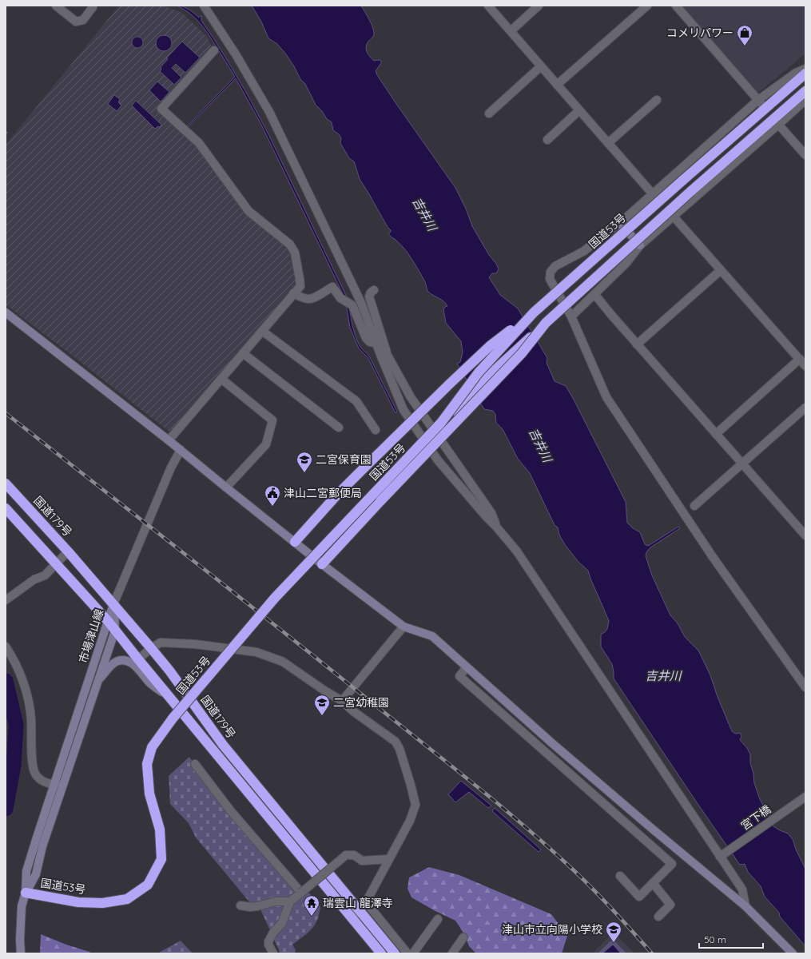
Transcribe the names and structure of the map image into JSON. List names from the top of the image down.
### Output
{
  "streets": {
    "highway": ["国道53号", "国道179号"],
    "street": ["市場津山線", "宮下橋"]
  },
  "crossings": [
    ["国道53号", "市場津山線"],
    ["国道179号", "市場津山線"]
  ],
  "water": ["吉井川"],
  "places": {
    "shop": ["コメリパワー"],
    "school or university": ["二宮保育園", "二宮幼稚園", "津山市立向陽小学校"],
    "public building": ["津山二宮郵便局"],
    "temple": ["瑞雲山 龍澤寺"]
  },
  "scale_bar": "50 m"
}
